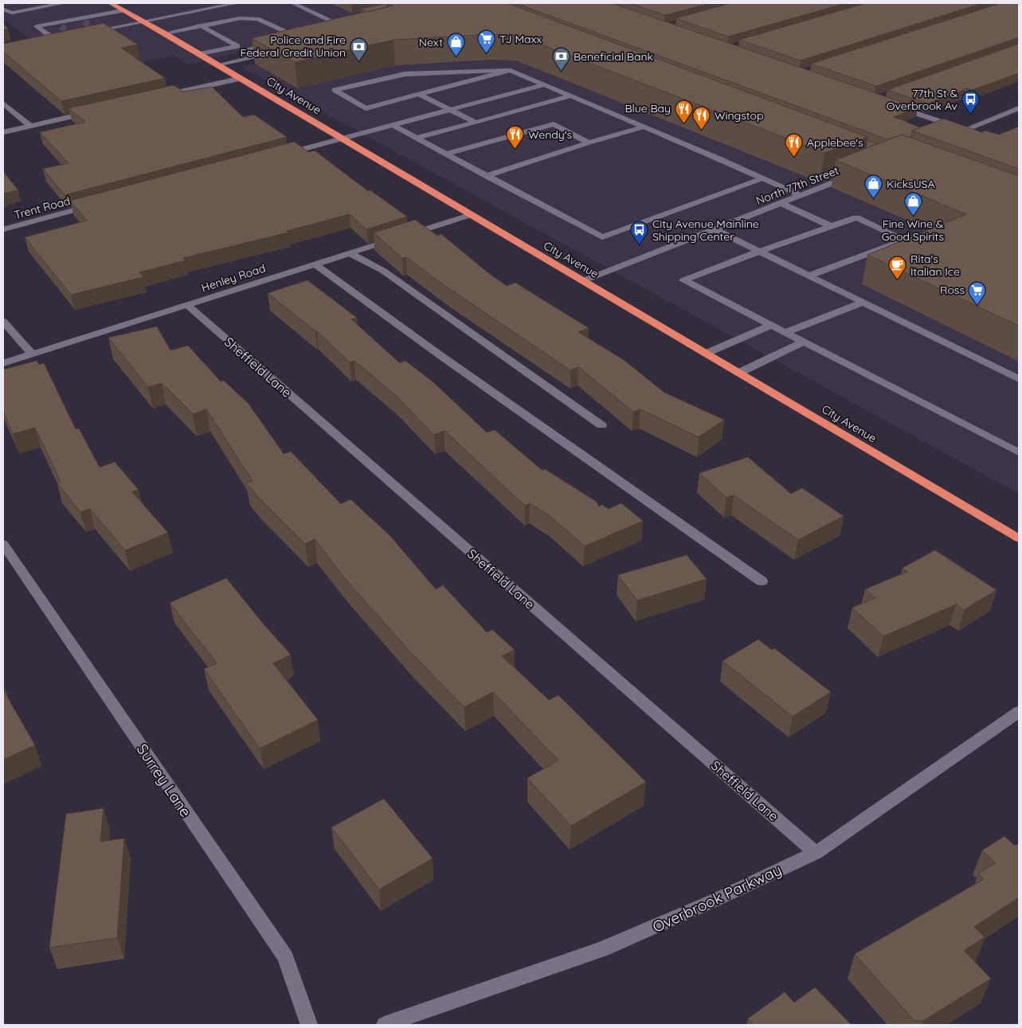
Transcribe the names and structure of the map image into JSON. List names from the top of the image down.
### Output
{
  "streets": {
    "highway": ["City Avenue"],
    "street": [
      "North 77th Street",
      "Trent Road",
      "Henley Road",
      "Sheffield Lane",
      "Surrey Lane",
      "Overbrook Parkway"
    ]
  },
  "crossings": [
    ["City Avenue", "North 77th Street"],
    ["City Avenue", "Henley Road"],
    ["Henley Road", "Sheffield Lane"],
    ["Sheffield Lane", "Overbrook Parkway"]
  ],
  "places": {
    "supermarket": ["TJ Maxx", "Ross"],
    "shop": ["Next", "KicksUSA", "Fine Wine & Good Spirits"],
    "bank": ["Police and Fire Federal Credit Union", "Beneficial Bank"],
    "bus stop": ["77th St & Overbrook Av", "City Avenue Mainline Shipping Center"],
    "restaurant": [
      "Blue Bay",
      "Wingstop",
      "Wendy's",
      "Applebee's"
    ],
    "cafe": ["Rita's Italian Ice"]
  }
}
